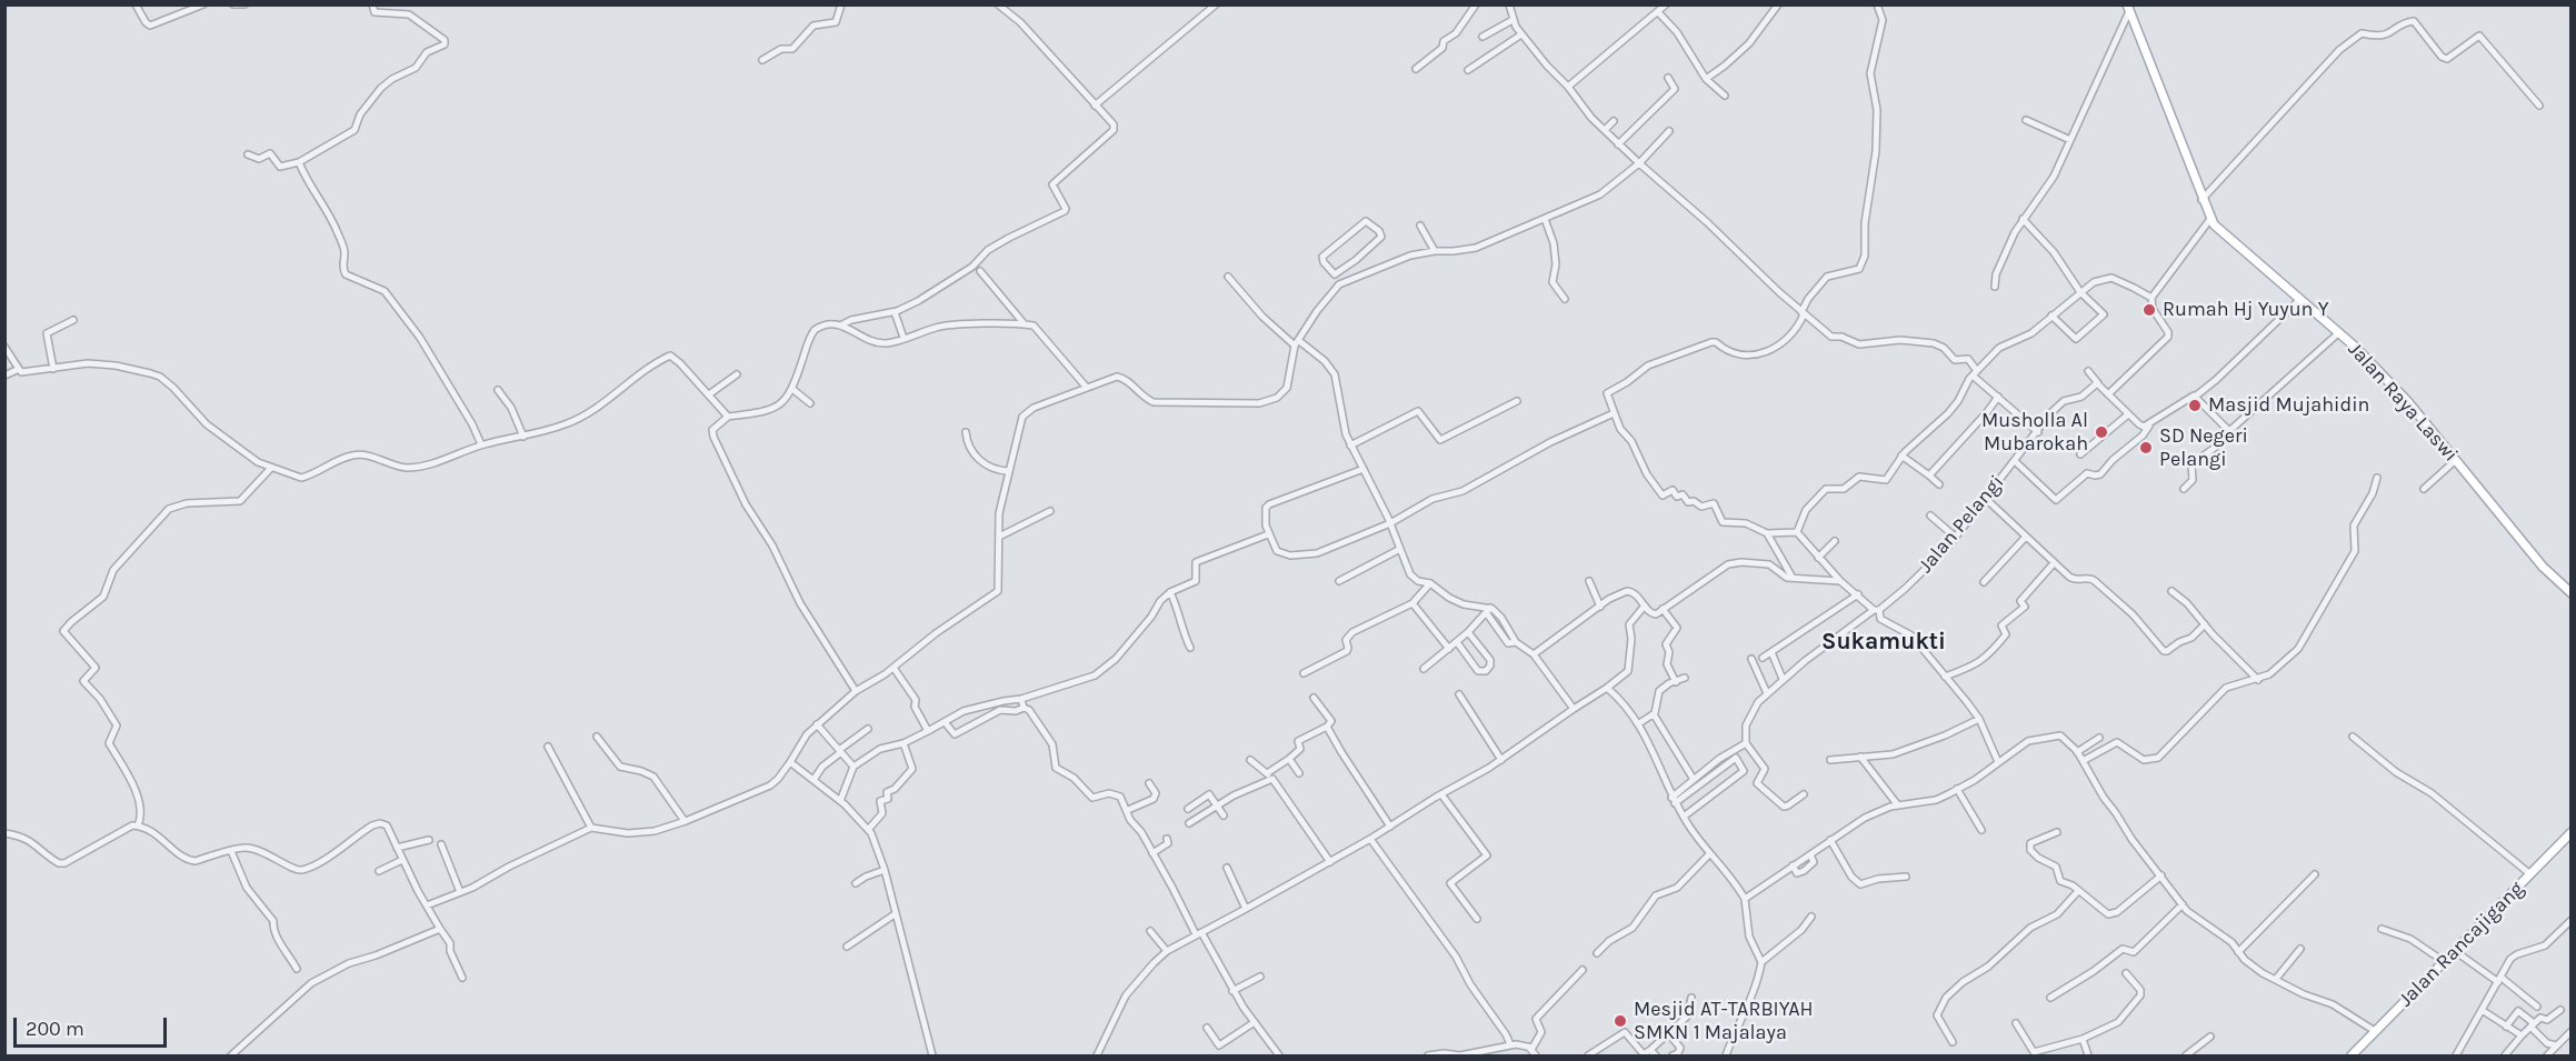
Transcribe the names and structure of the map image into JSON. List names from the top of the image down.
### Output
{
  "streets": {
    "main road": ["Jalan Raya Laswi", "Jalan Rancajigang"],
    "street": ["Jalan Pelangi"]
  },
  "districts": ["Sukamukti"],
  "places": [
    "Rumah Hj Yuyun Y",
    "Masjid Mujahidin",
    "Musholla Al Mubarokah",
    "SD Negeri Pelangi",
    "Mesjid AT-TARBIYAH SMKN 1 Majalaya"
  ],
  "scale_bar": "200 m"
}
